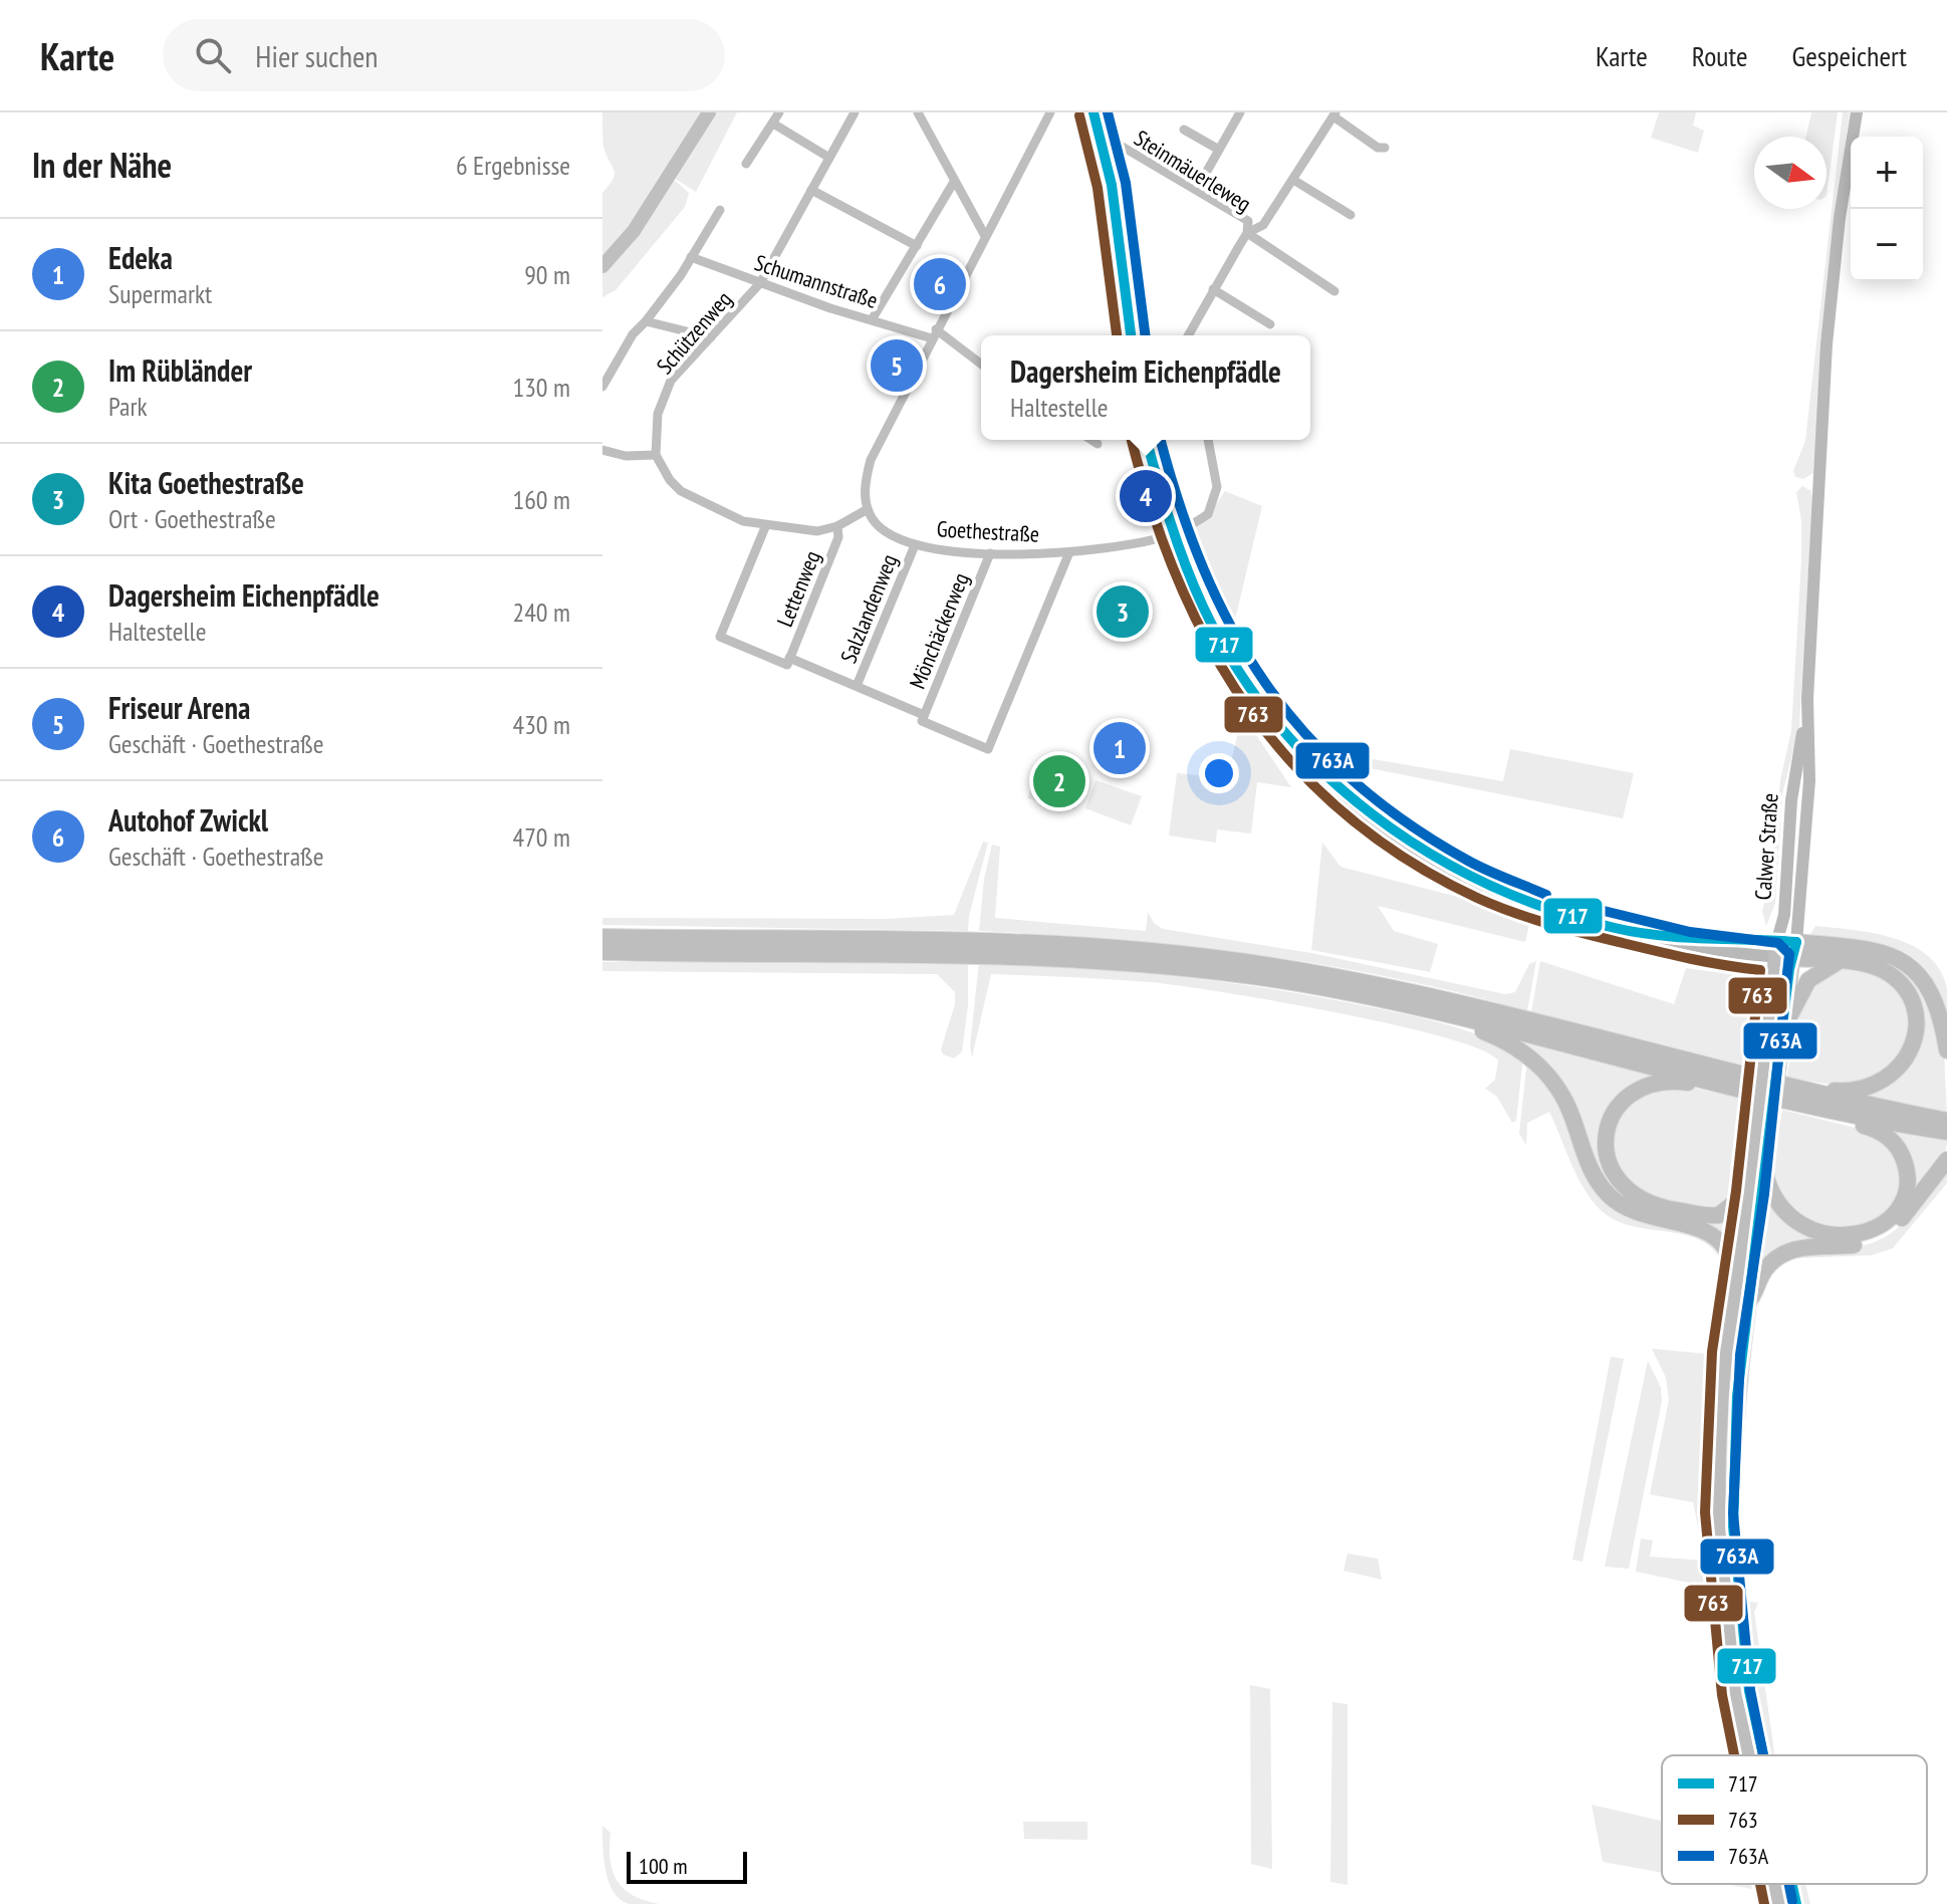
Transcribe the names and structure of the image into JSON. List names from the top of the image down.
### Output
{
  "streets": {
    "main road": ["Calwer Straße"],
    "street": [
      "Steinmäuerleweg",
      "Schumannstraße",
      "Schützenweg",
      "Goethestraße",
      "Lettenweg",
      "Salzlandenweg",
      "Mönchäckerweg"
    ]
  },
  "crossings": [
    ["Schumannstraße", "Schützenweg"],
    ["Goethestraße", "Salzlandenweg"],
    ["Goethestraße", "Mönchäckerweg"]
  ],
  "lines": ["transit line 717", "transit line 763A", "transit line 763"],
  "legend": ["717", "763", "763A"],
  "scale_bar": "100 m",
  "north": "right",
  "page": {
    "header": "Karte",
    "search": "Hier suchen",
    "nav": ["Karte", "Route", "Gespeichert"],
    "heading": ["In der Nähe", "6 Ergebnisse"],
    "map_buttons": ["+", "−"],
    "list": [
      {
        "mark": "1",
        "name": "Edeka",
        "note": "Supermarkt",
        "value": "90 m"
      },
      {
        "mark": "2",
        "name": "Im Rübländer",
        "note": "Park",
        "value": "130 m"
      },
      {
        "mark": "3",
        "name": "Kita Goethestraße",
        "note": "Ort · Goethestraße",
        "value": "160 m"
      },
      {
        "mark": "4",
        "name": "Dagersheim Eichenpfädle",
        "note": "Haltestelle",
        "value": "240 m"
      },
      {
        "mark": "5",
        "name": "Friseur Arena",
        "note": "Geschäft · Goethestraße",
        "value": "430 m"
      },
      {
        "mark": "6",
        "name": "Autohof Zwickl",
        "note": "Geschäft · Goethestraße",
        "value": "470 m"
      }
    ],
    "pins": [
      "6",
      "5",
      "4",
      "3",
      "1",
      "2"
    ],
    "popup": ["Dagersheim Eichenpfädle", "Haltestelle"],
    "scale": "100 m"
  }
}
